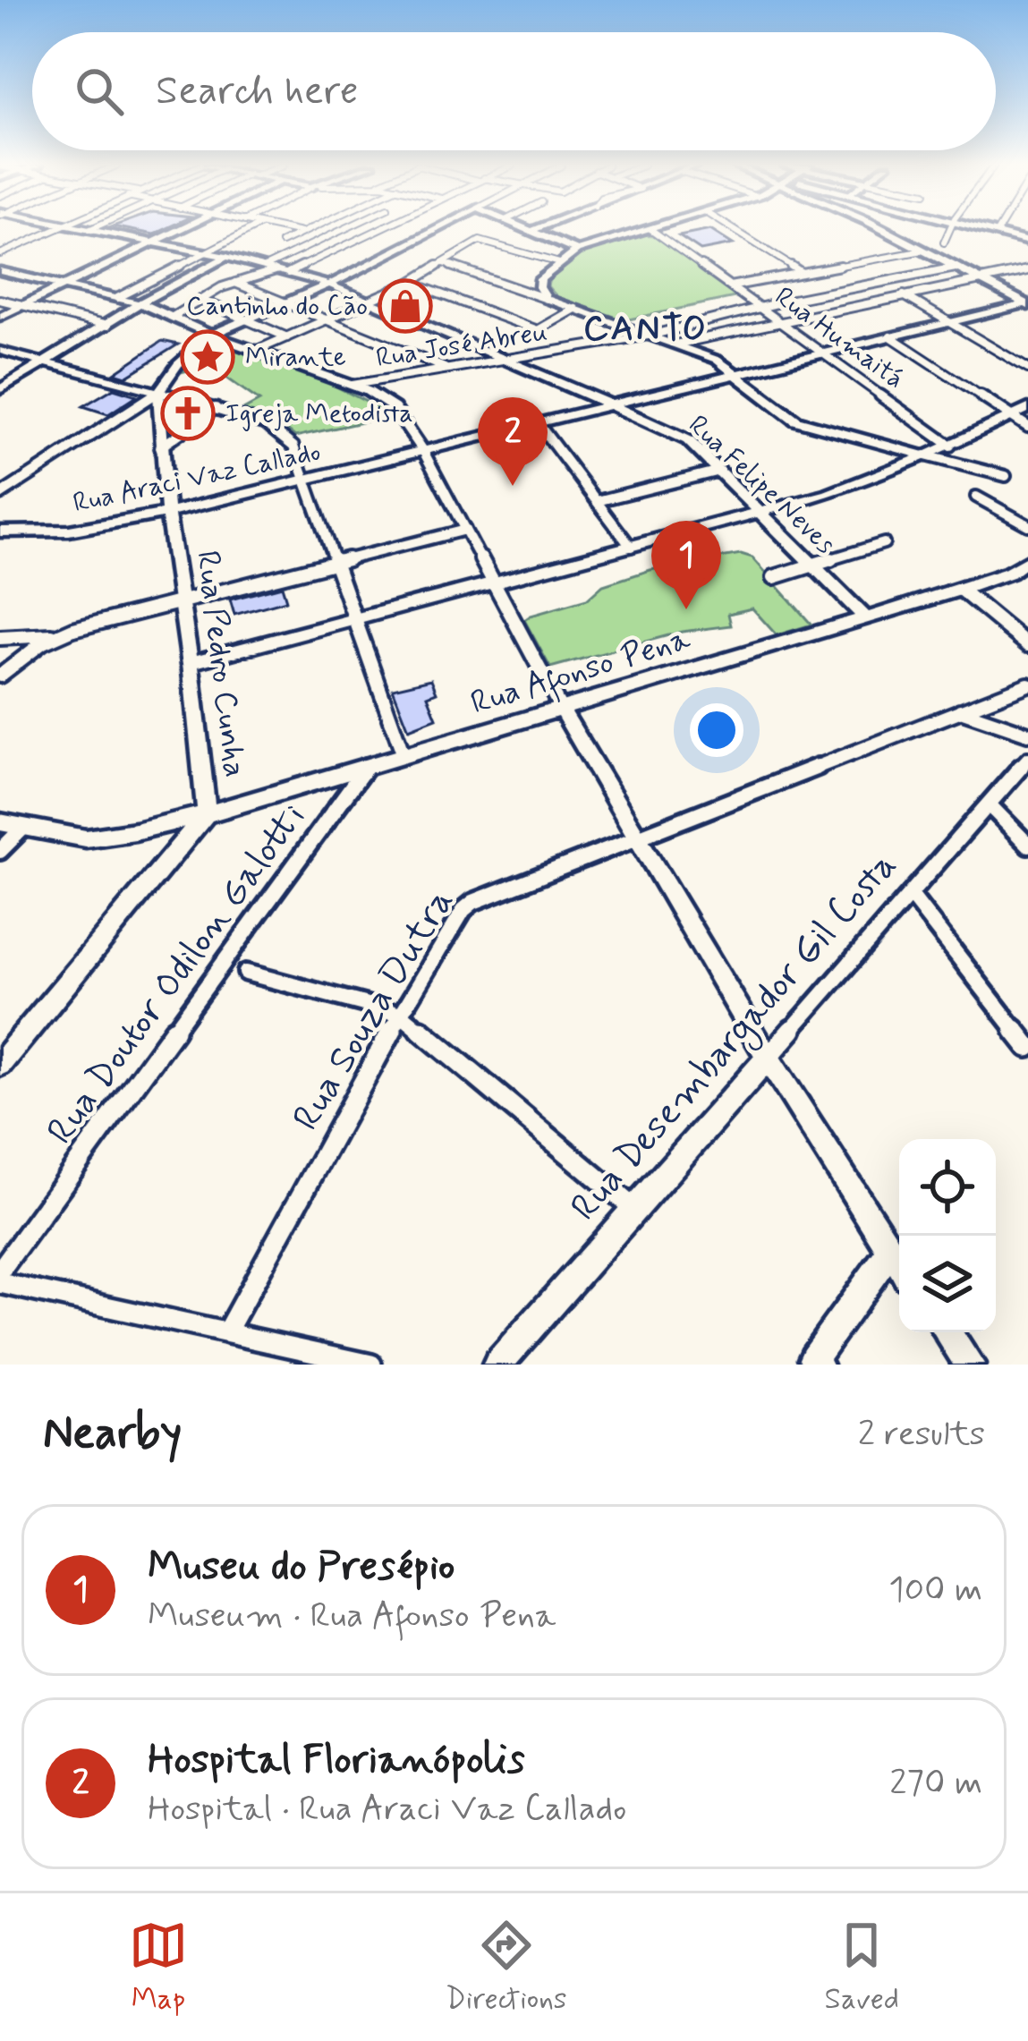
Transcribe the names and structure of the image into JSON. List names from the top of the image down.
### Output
{
  "streets": {
    "street": [
      "Rua Humaitá",
      "Rua José Abreu",
      "Rua Araci Vaz Callado",
      "Rua Felipe Neves",
      "Rua Pedro Cunha",
      "Rua Afonso Pena",
      "Rua Doutor Odilon Galotti",
      "Rua Souza Dutra",
      "Rua Desembargador Gil Costa"
    ]
  },
  "crossings": [
    ["Rua Humaitá", "Rua José Abreu"],
    ["Rua Humaitá", "Rua Araci Vaz Callado"],
    ["Rua José Abreu", "Rua Felipe Neves"],
    ["Rua Araci Vaz Callado", "Rua Felipe Neves"],
    ["Rua Araci Vaz Callado", "Rua Pedro Cunha"],
    ["Rua Felipe Neves", "Rua Afonso Pena"],
    ["Rua Pedro Cunha", "Rua Afonso Pena"],
    ["Rua Afonso Pena", "Rua Doutor Odilon Galotti"]
  ],
  "districts": ["CANTO"],
  "places": {
    "shop": ["Cantinho do Cão"],
    "place": ["Mirante"],
    "church": ["Igreja Metodista"]
  },
  "page": {
    "search": "Search here",
    "pins": ["2", "1"],
    "heading": ["Nearby", "2 results"],
    "list": [
      {
        "mark": "1",
        "name": "Museu do Presépio",
        "note": "Museum · Rua Afonso Pena",
        "value": "100 m"
      },
      {
        "mark": "2",
        "name": "Hospital Florianópolis",
        "note": "Hospital · Rua Araci Vaz Callado",
        "value": "270 m"
      }
    ],
    "nav": ["Map", "Directions", "Saved"]
  }
}
